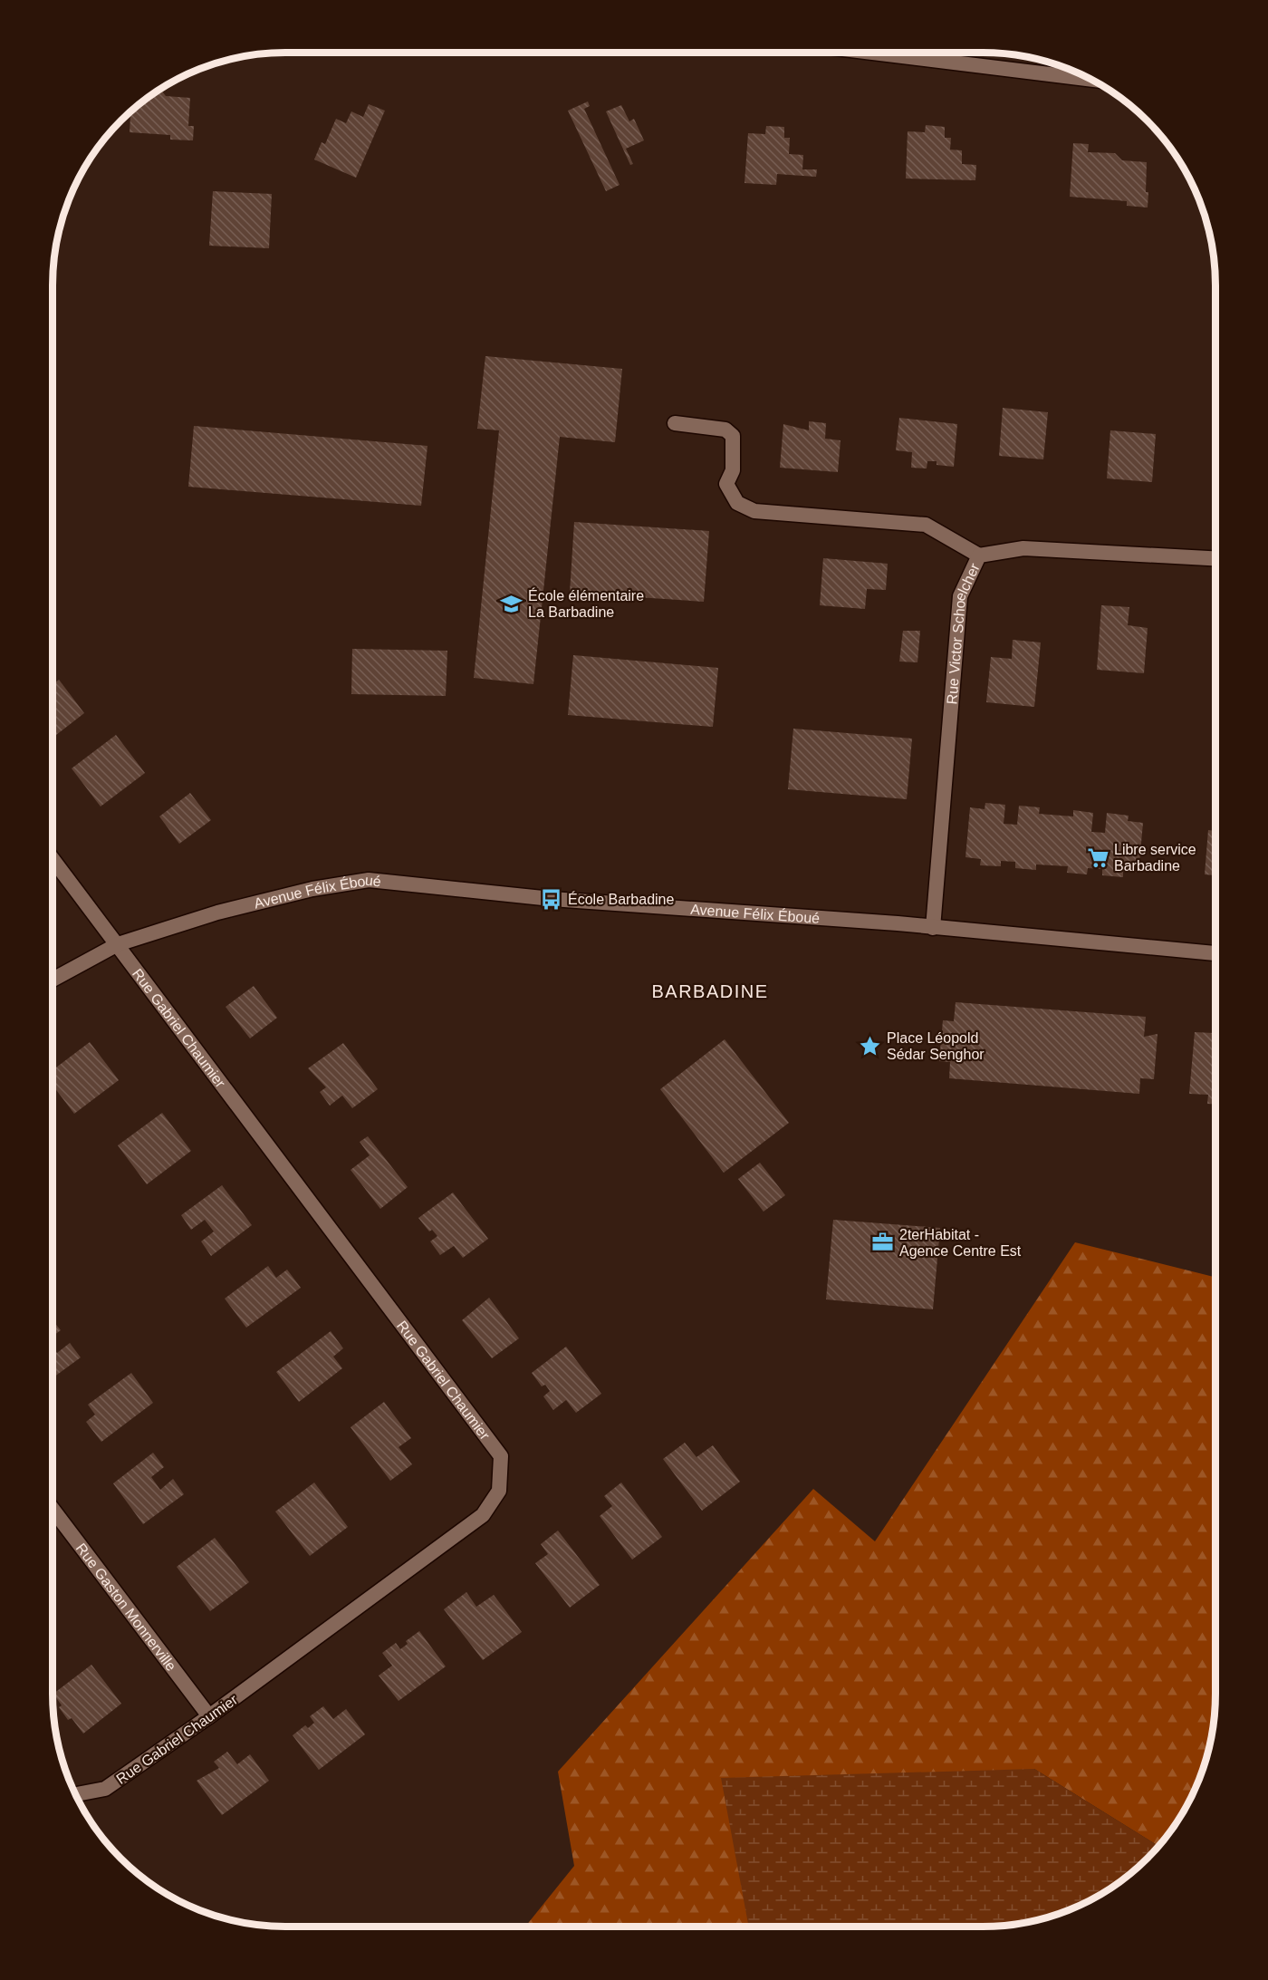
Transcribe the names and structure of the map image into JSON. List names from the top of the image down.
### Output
{
  "streets": {
    "street": [
      "Rue Victor Schoelcher",
      "Avenue Félix Éboué",
      "Rue Gabriel Chaumier",
      "Rue Gaston Monnerville"
    ]
  },
  "crossings": [
    ["Rue Victor Schoelcher", "Avenue Félix Éboué"],
    ["Avenue Félix Éboué", "Rue Gabriel Chaumier"],
    ["Rue Gabriel Chaumier", "Rue Gaston Monnerville"]
  ],
  "districts": ["BARBADINE"],
  "places": {
    "school or university": ["École élémentaire La Barbadine"],
    "supermarket": ["Libre service Barbadine"],
    "bus stop": ["École Barbadine"],
    "place": ["Place Léopold Sédar Senghor"],
    "office": ["2terHabitat - Agence Centre Est"]
  }
}
